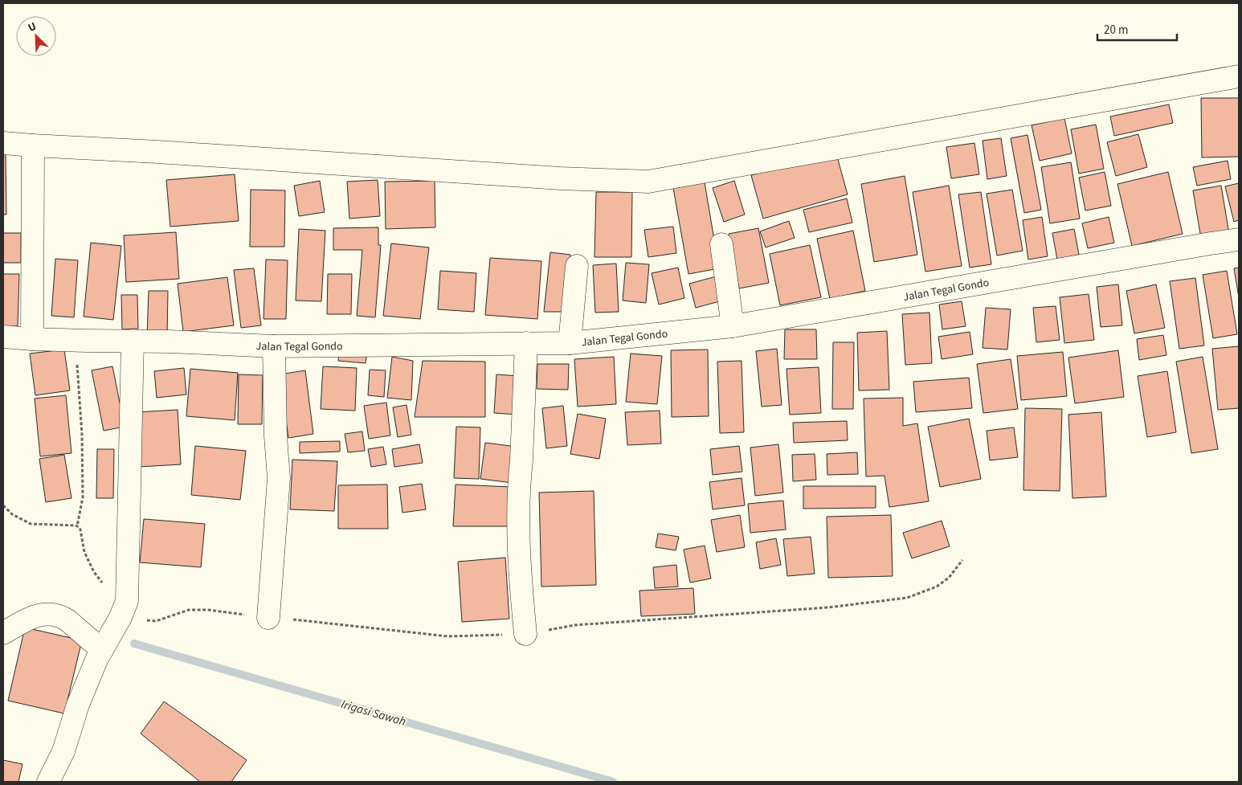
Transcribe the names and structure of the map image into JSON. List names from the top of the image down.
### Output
{
  "streets": {
    "street": ["Jalan Tegal Gondo"]
  },
  "water": ["Irigasi Sawah"],
  "scale_bar": "20 m",
  "north": "top left"
}
